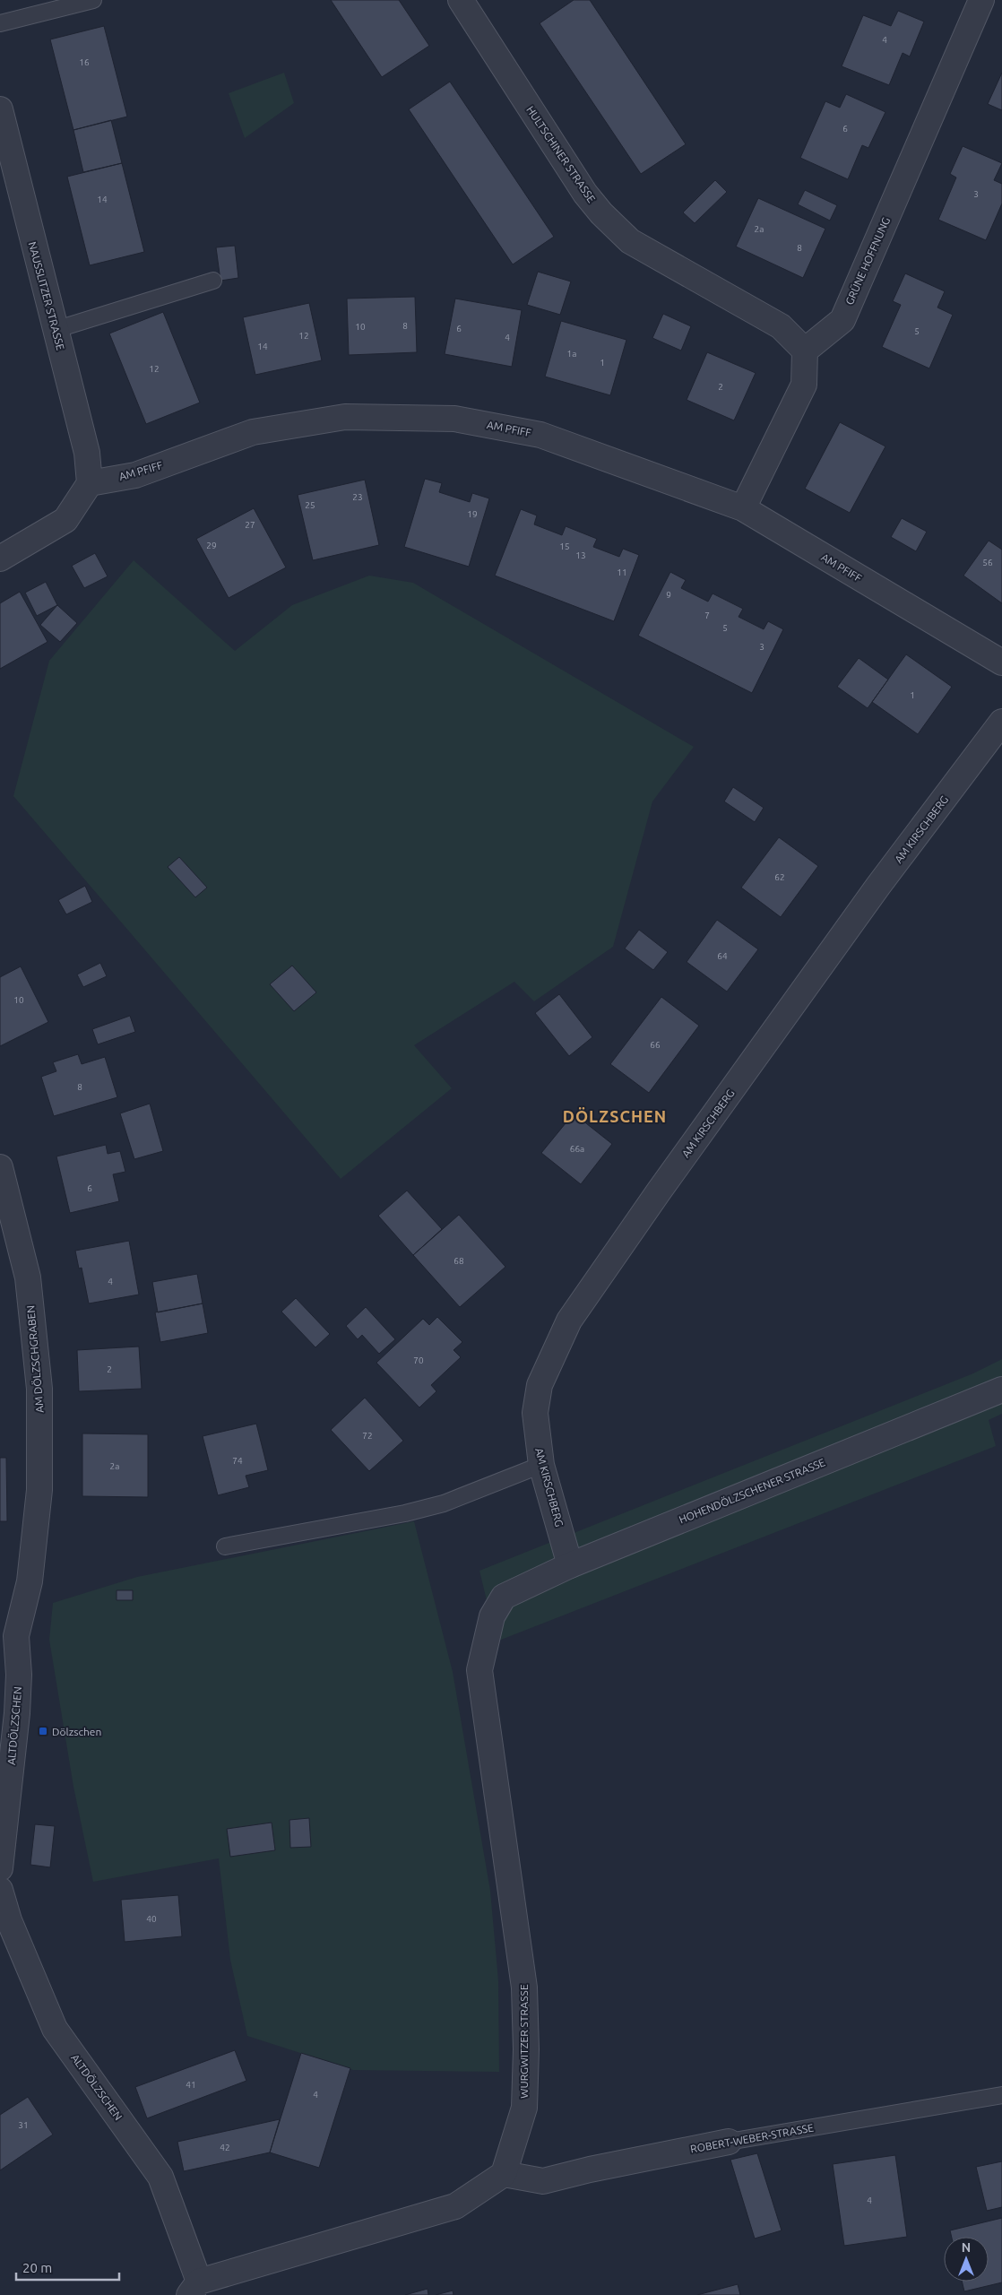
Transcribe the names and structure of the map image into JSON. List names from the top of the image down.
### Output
{
  "streets": {
    "street": [
      "HULTSCHINER STRASSE",
      "GRÜNE HOFFNUNG",
      "NAUSSLITZER STRASSE",
      "AM PFIFF",
      "AM KIRSCHBERG",
      "AM DÖLZSCHGRABEN",
      "HOHENDÖLZSCHENER STRASSE",
      "ALTDÖLZSCHEN",
      "WURGWITZER STRASSE",
      "ROBERT-WEBER-STRASSE"
    ]
  },
  "crossings": [
    ["HULTSCHINER STRASSE", "GRÜNE HOFFNUNG"],
    ["NAUSSLITZER STRASSE", "AM PFIFF"],
    ["AM KIRSCHBERG", "HOHENDÖLZSCHENER STRASSE"],
    ["AM DÖLZSCHGRABEN", "ALTDÖLZSCHEN"],
    ["HOHENDÖLZSCHENER STRASSE", "WURGWITZER STRASSE"],
    ["WURGWITZER STRASSE", "ROBERT-WEBER-STRASSE"]
  ],
  "districts": ["DÖLZSCHEN"],
  "places": {
    "transit": ["Dölzschen"]
  },
  "house_numbers": [
    "4",
    "16",
    "6",
    "3",
    "14",
    "2a",
    "8",
    "8",
    "10",
    "6",
    "5",
    "12",
    "4",
    "14",
    "1a",
    "1",
    "12",
    "2",
    "23",
    "25",
    "19",
    "27",
    "29",
    "15",
    "13",
    "56",
    "11",
    "9",
    "7",
    "5",
    "3",
    "1",
    "62",
    "64",
    "10",
    "66",
    "8",
    "66a",
    "6",
    "68",
    "4",
    "70",
    "2",
    "72",
    "74",
    "2a",
    "40",
    "41",
    "4",
    "31",
    "42",
    "4"
  ],
  "scale_bar": "20 m",
  "north": "top"
}
